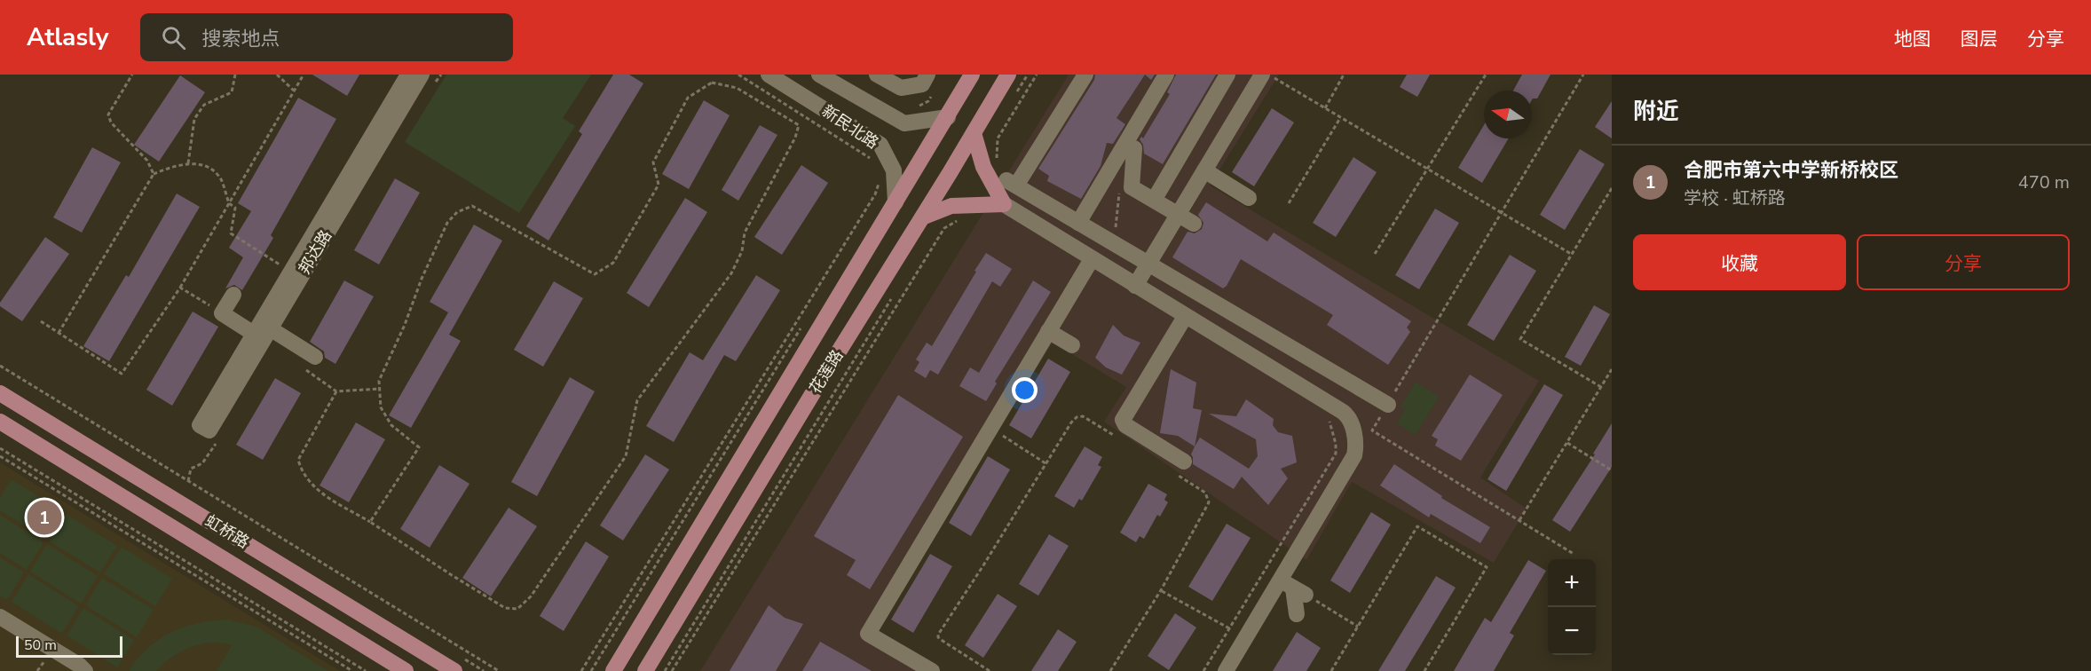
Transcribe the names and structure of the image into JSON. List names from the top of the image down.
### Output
{
  "streets": {
    "main road": ["花莲路", "虹桥路"],
    "street": ["新民北路", "邦达路"]
  },
  "crossings": [
    ["新民北路", "花莲路"]
  ],
  "scale_bar": "50 m",
  "north": "left",
  "page": {
    "header": "Atlasly",
    "search": "搜索地点",
    "nav": ["地图", "图层", "分享"],
    "heading": "附近",
    "list": [
      {
        "mark": "1",
        "name": "合肥市第六中学新桥校区",
        "note": "学校 · 虹桥路",
        "value": "470 m"
      }
    ],
    "buttons": ["收藏", "分享"],
    "pins": "1",
    "map_buttons": ["+", "−"],
    "scale": "50 m"
  }
}
